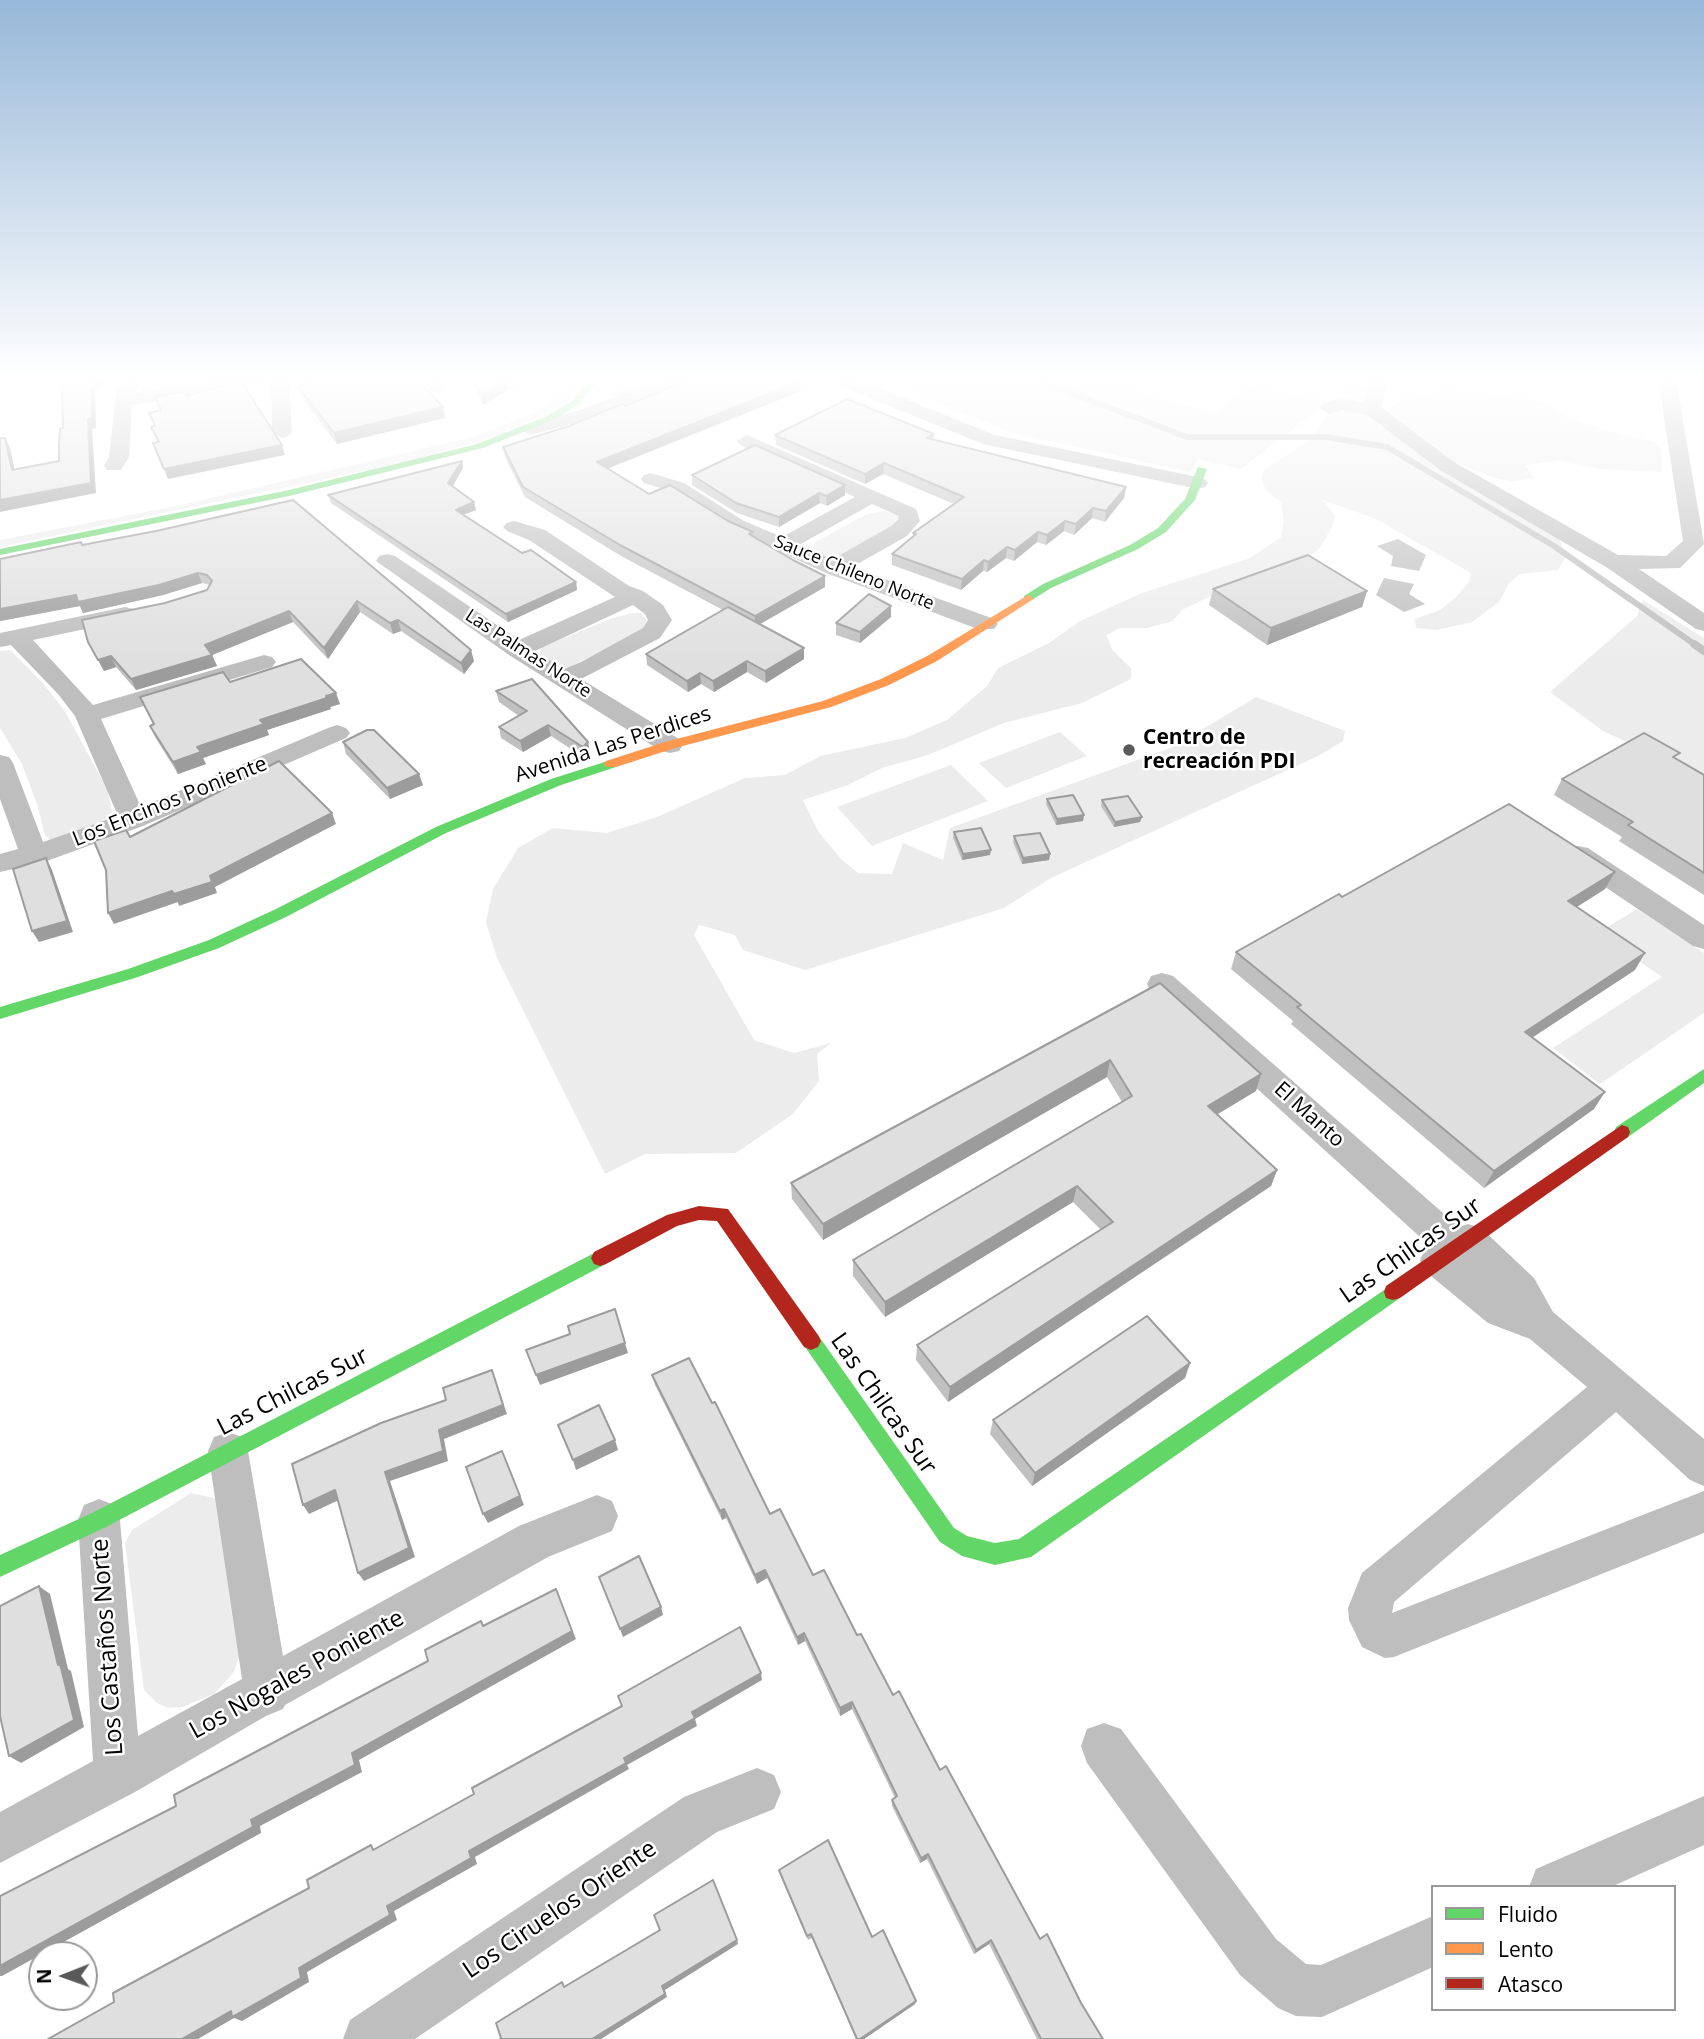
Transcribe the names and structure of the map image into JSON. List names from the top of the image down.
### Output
{
  "streets": {
    "street": [
      "Sauce Chileno Norte",
      "Las Palmas Norte",
      "Avenida Las Perdices",
      "Los Encinos Poniente",
      "El Manto",
      "Las Chilcas Sur",
      "Los Castaños Norte",
      "Los Nogales Poniente",
      "Los Ciruelos Oriente"
    ]
  },
  "crossings": [
    ["Sauce Chileno Norte", "Avenida Las Perdices"],
    ["Las Palmas Norte", "Avenida Las Perdices"],
    ["El Manto", "Las Chilcas Sur"],
    ["Las Chilcas Sur", "Los Castaños Norte"],
    ["Los Castaños Norte", "Los Nogales Poniente"]
  ],
  "places": ["Centro de recreación PDI"],
  "legend": ["Fluido", "Lento", "Atasco"],
  "north": "left"
}
